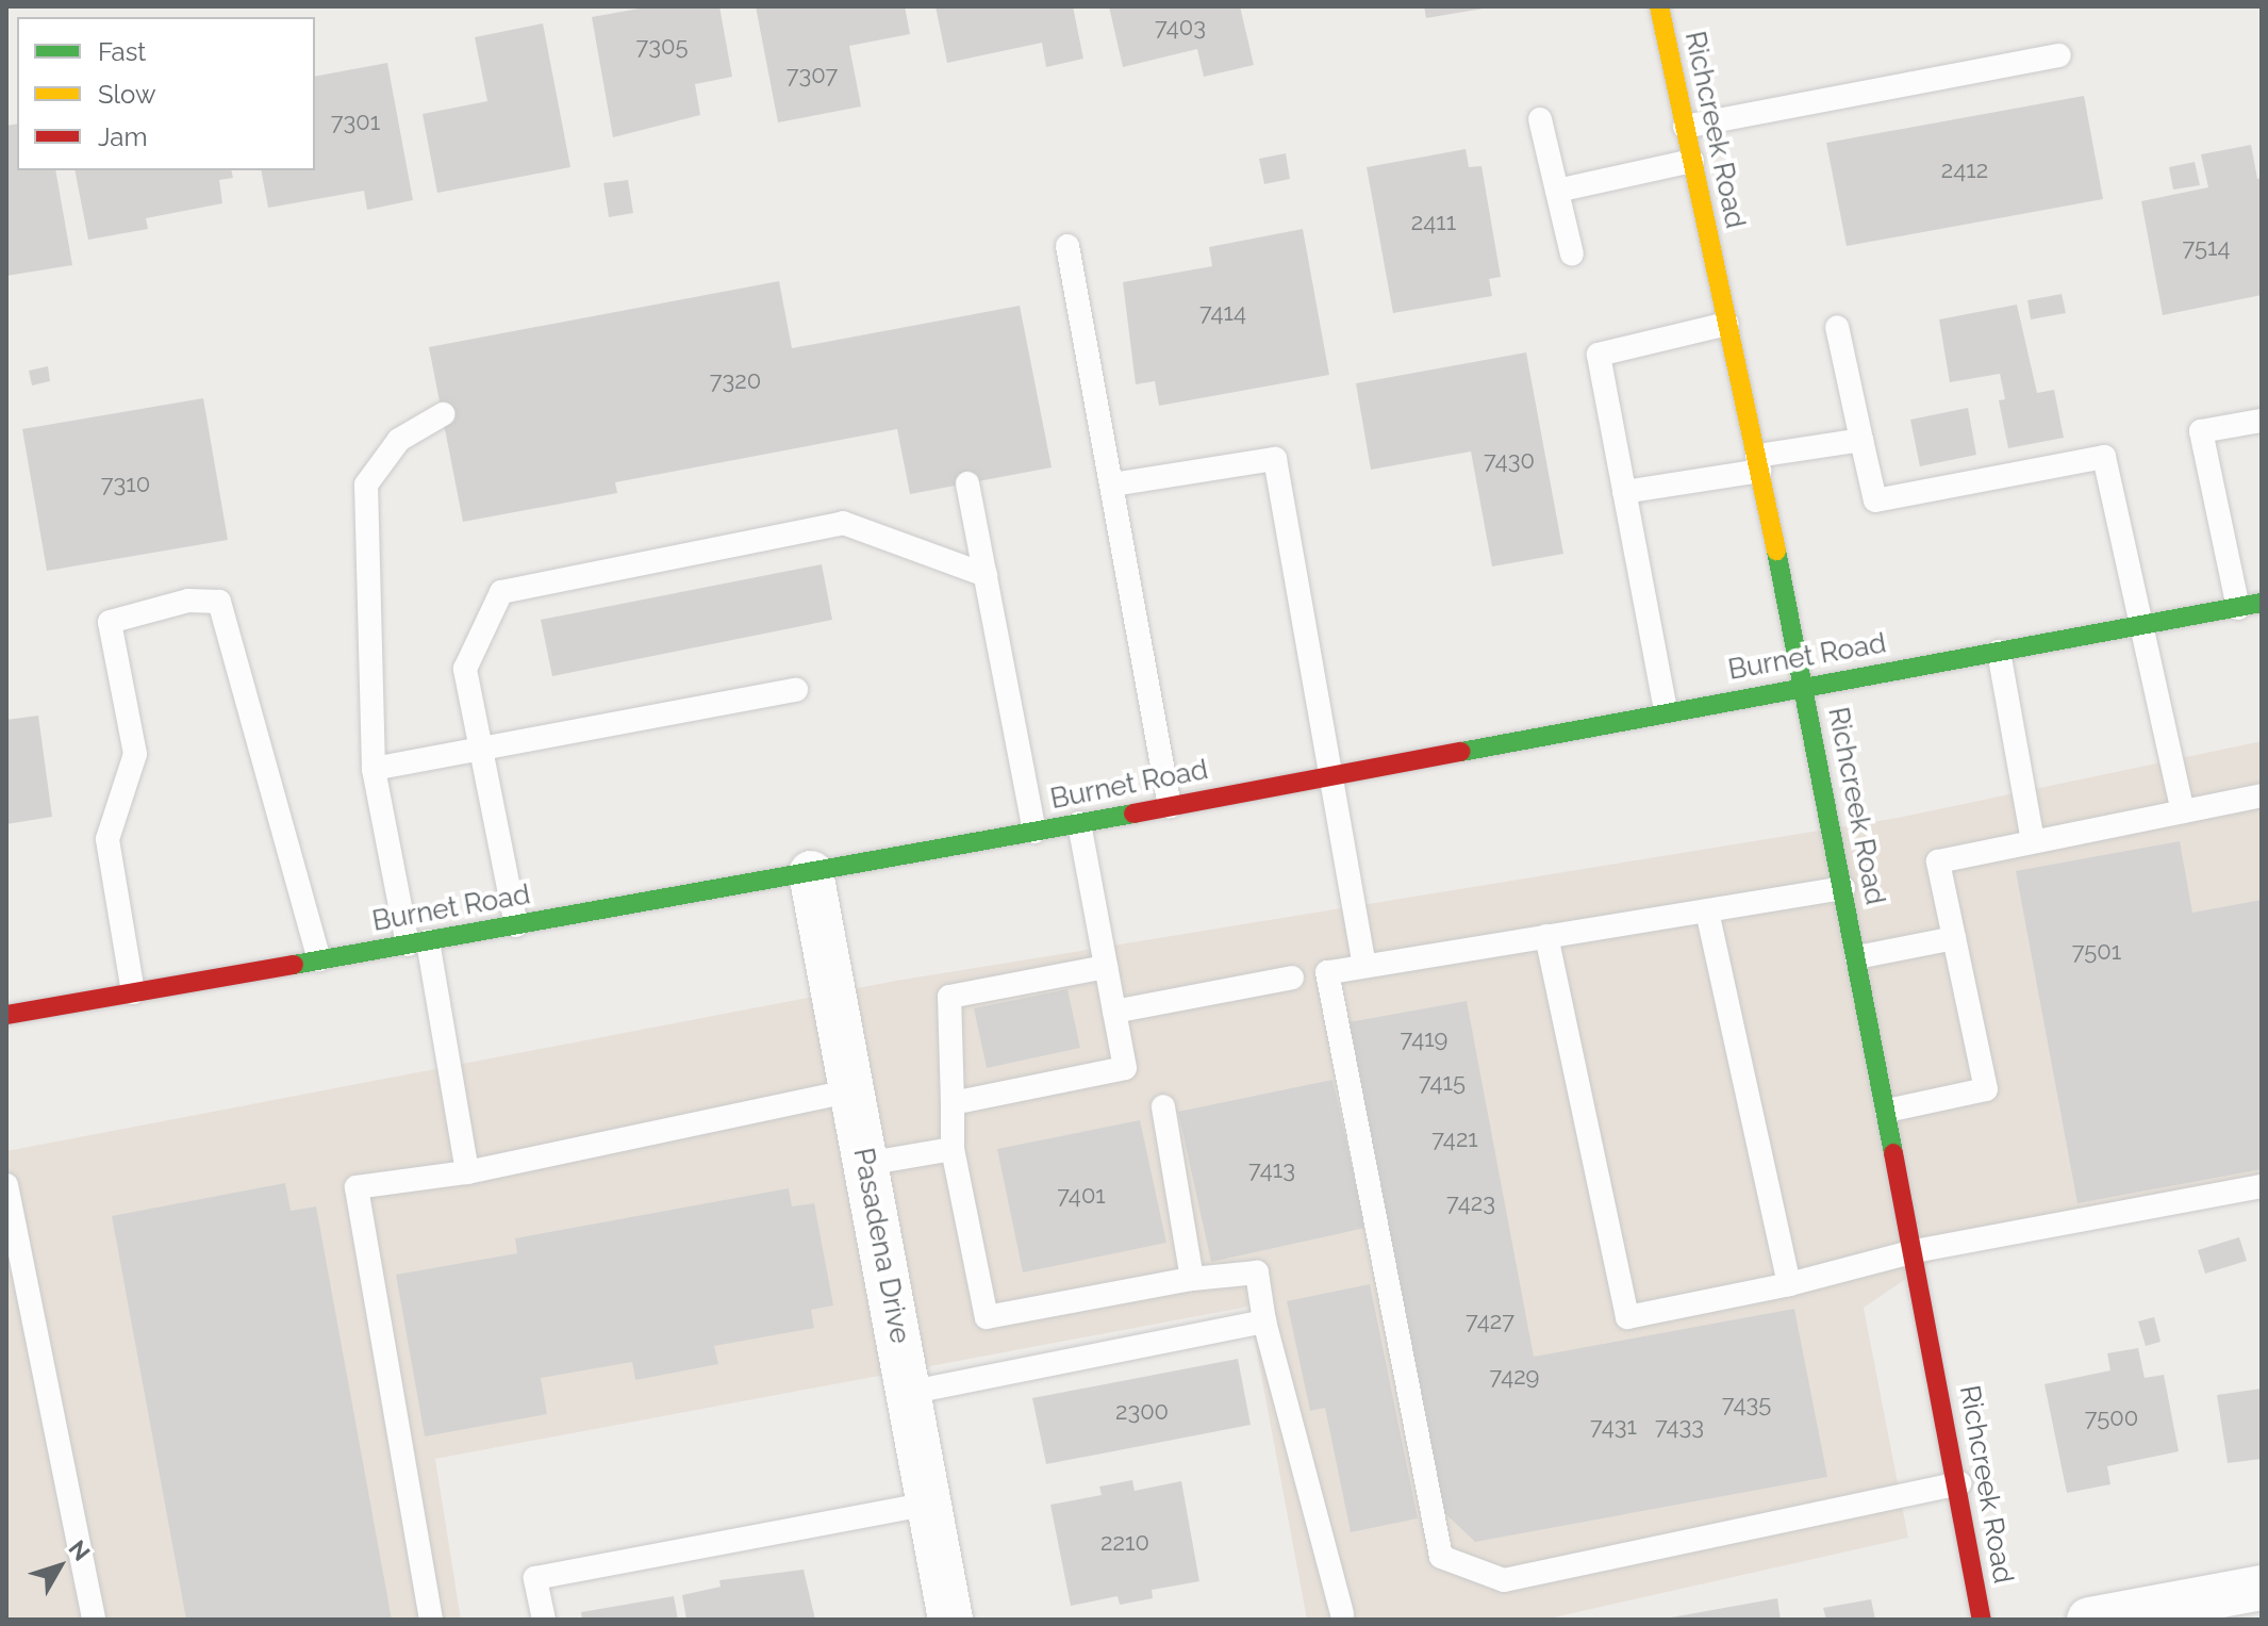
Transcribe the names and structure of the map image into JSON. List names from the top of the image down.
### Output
{
  "streets": {
    "main road": ["Richcreek Road", "Burnet Road"],
    "street": ["Pasadena Drive"]
  },
  "crossings": [
    ["Richcreek Road", "Burnet Road"],
    ["Burnet Road", "Pasadena Drive"]
  ],
  "house_numbers": [
    "7403",
    "7305",
    "7307",
    "7301",
    "2412",
    "2411",
    "7514",
    "7414",
    "7320",
    "7430",
    "7310",
    "7501",
    "7419",
    "7415",
    "7421",
    "7413",
    "7401",
    "7423",
    "7427",
    "7429",
    "7435",
    "2300",
    "7500",
    "7431",
    "7433",
    "2210"
  ],
  "legend": ["Fast", "Slow", "Jam"],
  "north": "top right"
}
